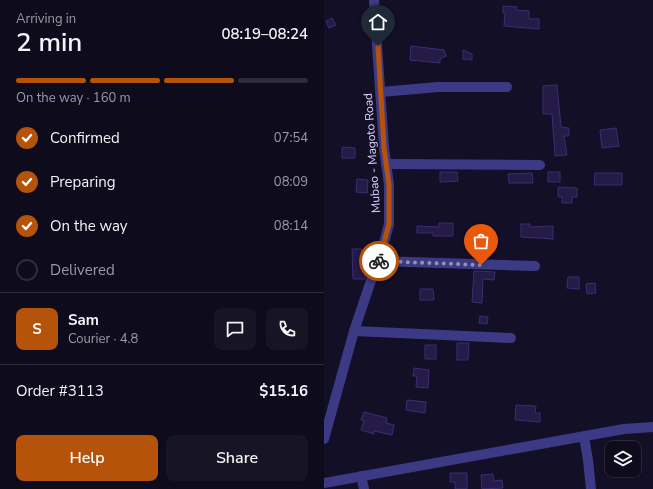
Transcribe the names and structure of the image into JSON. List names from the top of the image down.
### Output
{
  "streets": {
    "street": ["Mubao - Magoto Road"]
  },
  "page": {
    "heading": ["2 min", "Arriving in", "08:19–08:24"],
    "panel": [
      "Sam",
      "Courier · 4.8",
      "Order #3113",
      "$15.16"
    ],
    "bar": "On the way · 160 m",
    "list": [
      ["Confirmed", "07:54"],
      ["Preparing", "08:09"],
      ["On the way", "08:14"],
      "Delivered"
    ],
    "round": "S",
    "buttons": ["Help", "Share"]
  }
}
